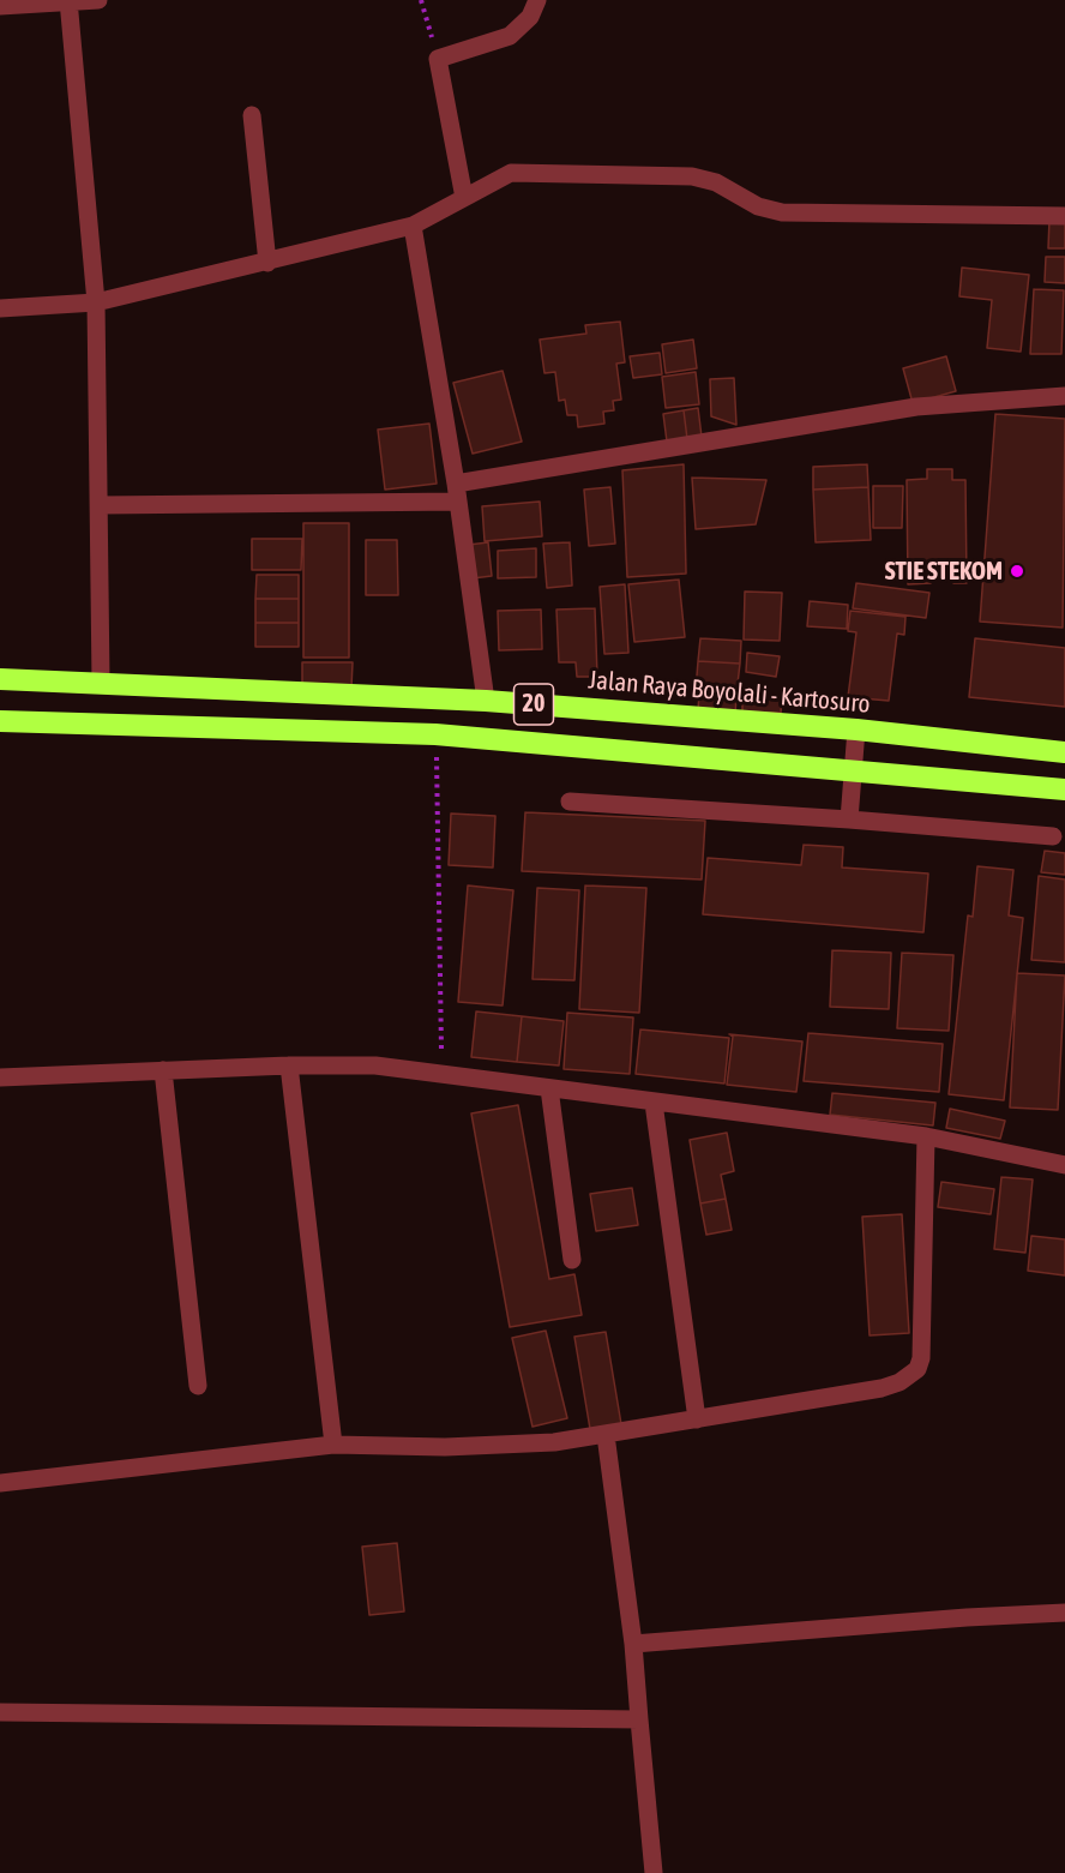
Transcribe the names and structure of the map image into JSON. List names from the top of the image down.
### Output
{
  "streets": {
    "highway": ["Jalan Raya Boyolali - Kartosuro", "20"]
  },
  "places": ["STIE STEKOM"]
}
